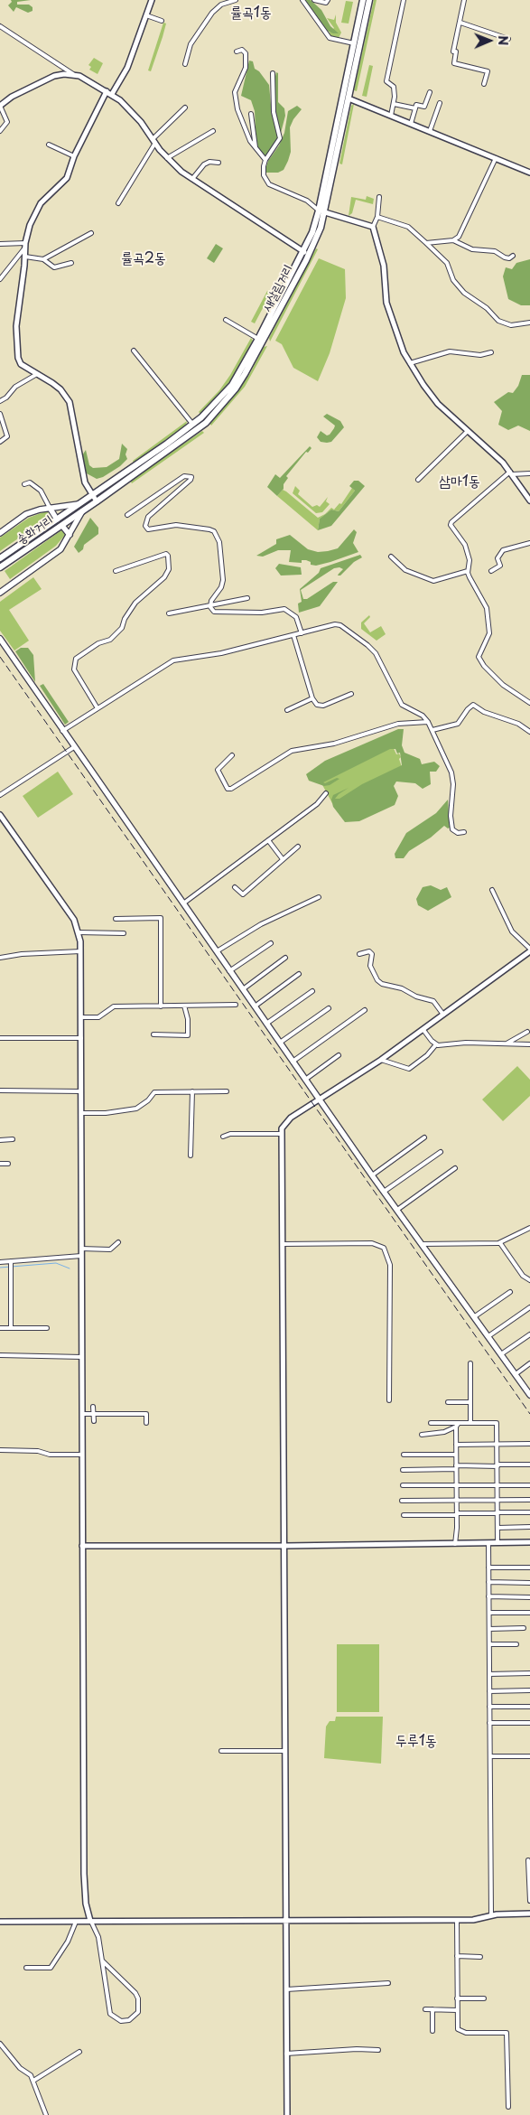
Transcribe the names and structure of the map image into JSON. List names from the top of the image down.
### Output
{
  "streets": {
    "main road": ["새살림거리", "송화거리"]
  },
  "crossings": [
    ["새살림거리", "송화거리"]
  ],
  "districts": [
    "률곡1동",
    "률곡2동",
    "삼마1동",
    "두루1동"
  ],
  "north": "right"
}
